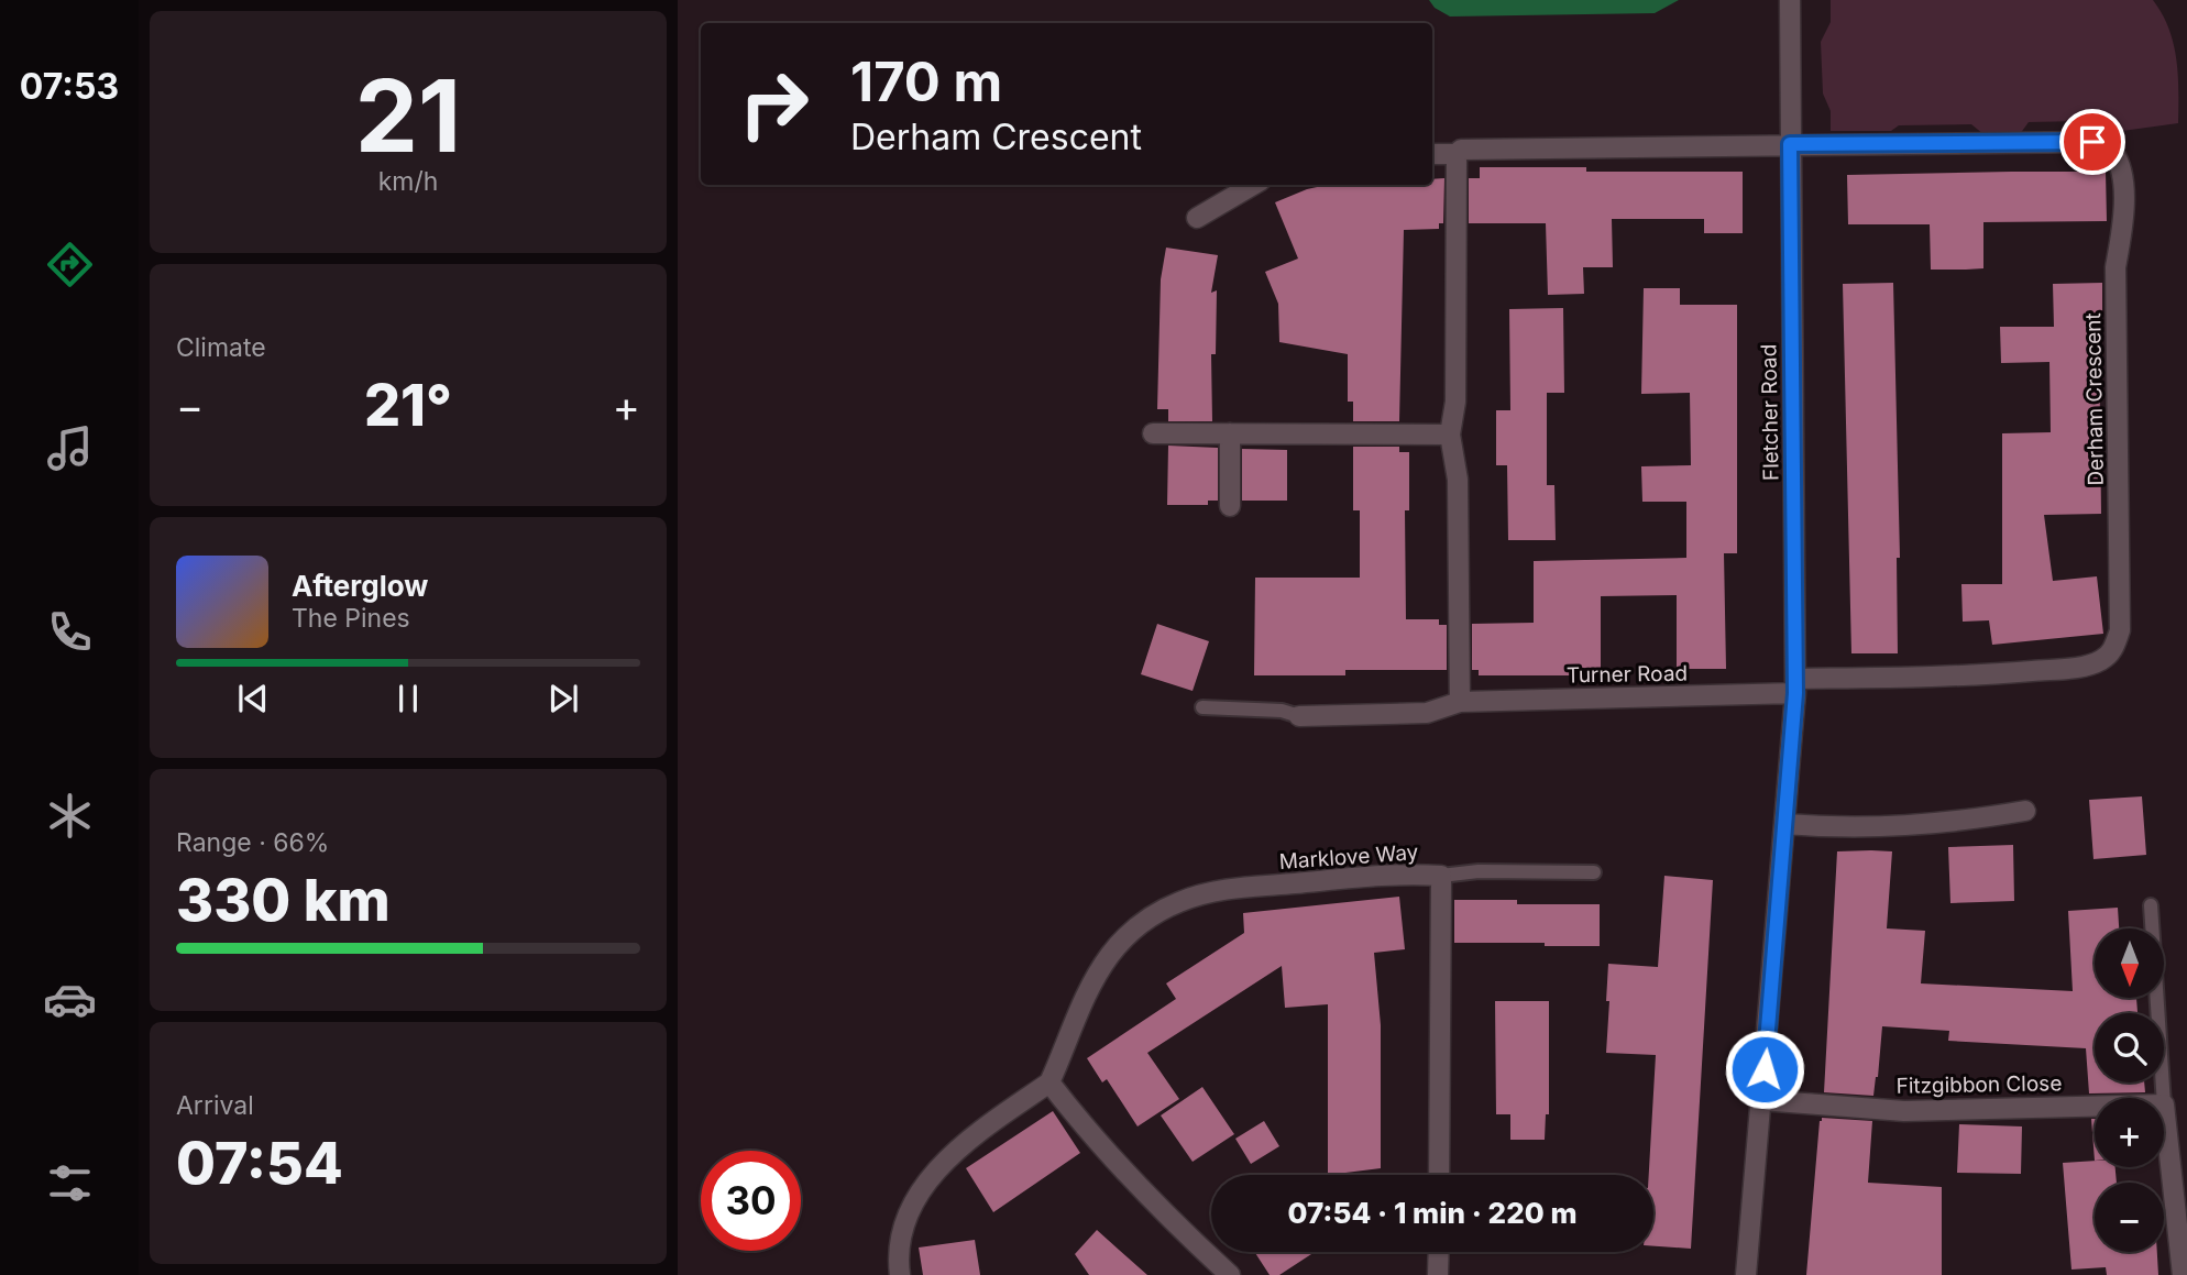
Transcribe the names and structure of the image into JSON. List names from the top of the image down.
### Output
{
  "streets": {
    "street": [
      "Derham Crescent",
      "Fletcher Road",
      "Turner Road",
      "Marklove Way",
      "Fitzgibbon Close"
    ]
  },
  "crossings": [
    ["Derham Crescent", "Fletcher Road"],
    ["Derham Crescent", "Turner Road"],
    ["Fletcher Road", "Turner Road"],
    ["Fletcher Road", "Fitzgibbon Close"]
  ],
  "north": "bottom",
  "page": {
    "tabs": "07:53",
    "tile": [
      ["21", "km/h"],
      "Climate",
      ["Range · 66%", "330 km"],
      ["Arrival", "07:54"]
    ],
    "turn": ["170 m", "Derham Crescent"],
    "heat": ["−", "21°", "+"],
    "song": ["Afterglow", "The Pines"],
    "map_buttons": ["+", "−"],
    "limit": "30",
    "trip": "07:54 · 1 min · 220 m"
  }
}
